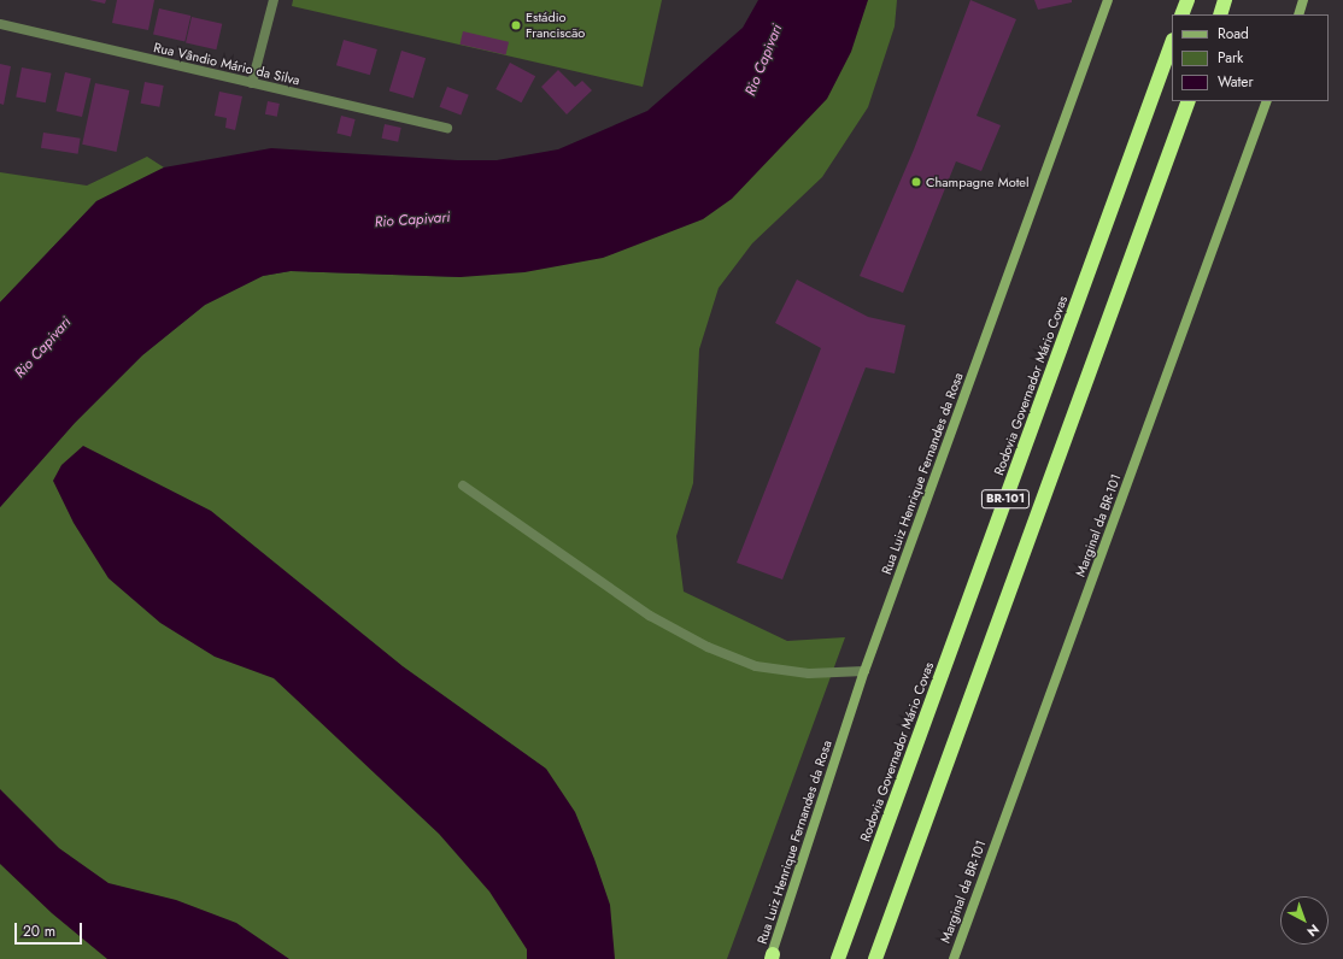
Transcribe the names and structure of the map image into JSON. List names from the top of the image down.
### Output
{
  "streets": {
    "highway": ["Rodovia Governador Mário Covas", "BR-101"],
    "main road": ["Rua Luiz Henrique Fernandes da Rosa", "Marginal da BR-101"],
    "street": ["Rua Vândio Mário da Silva"]
  },
  "water": ["Rio Capivari"],
  "places": ["Estádio Franciscão", "Champagne Motel"],
  "legend": ["Road", "Park", "Water"],
  "scale_bar": "20 m",
  "north": "bottom right"
}
